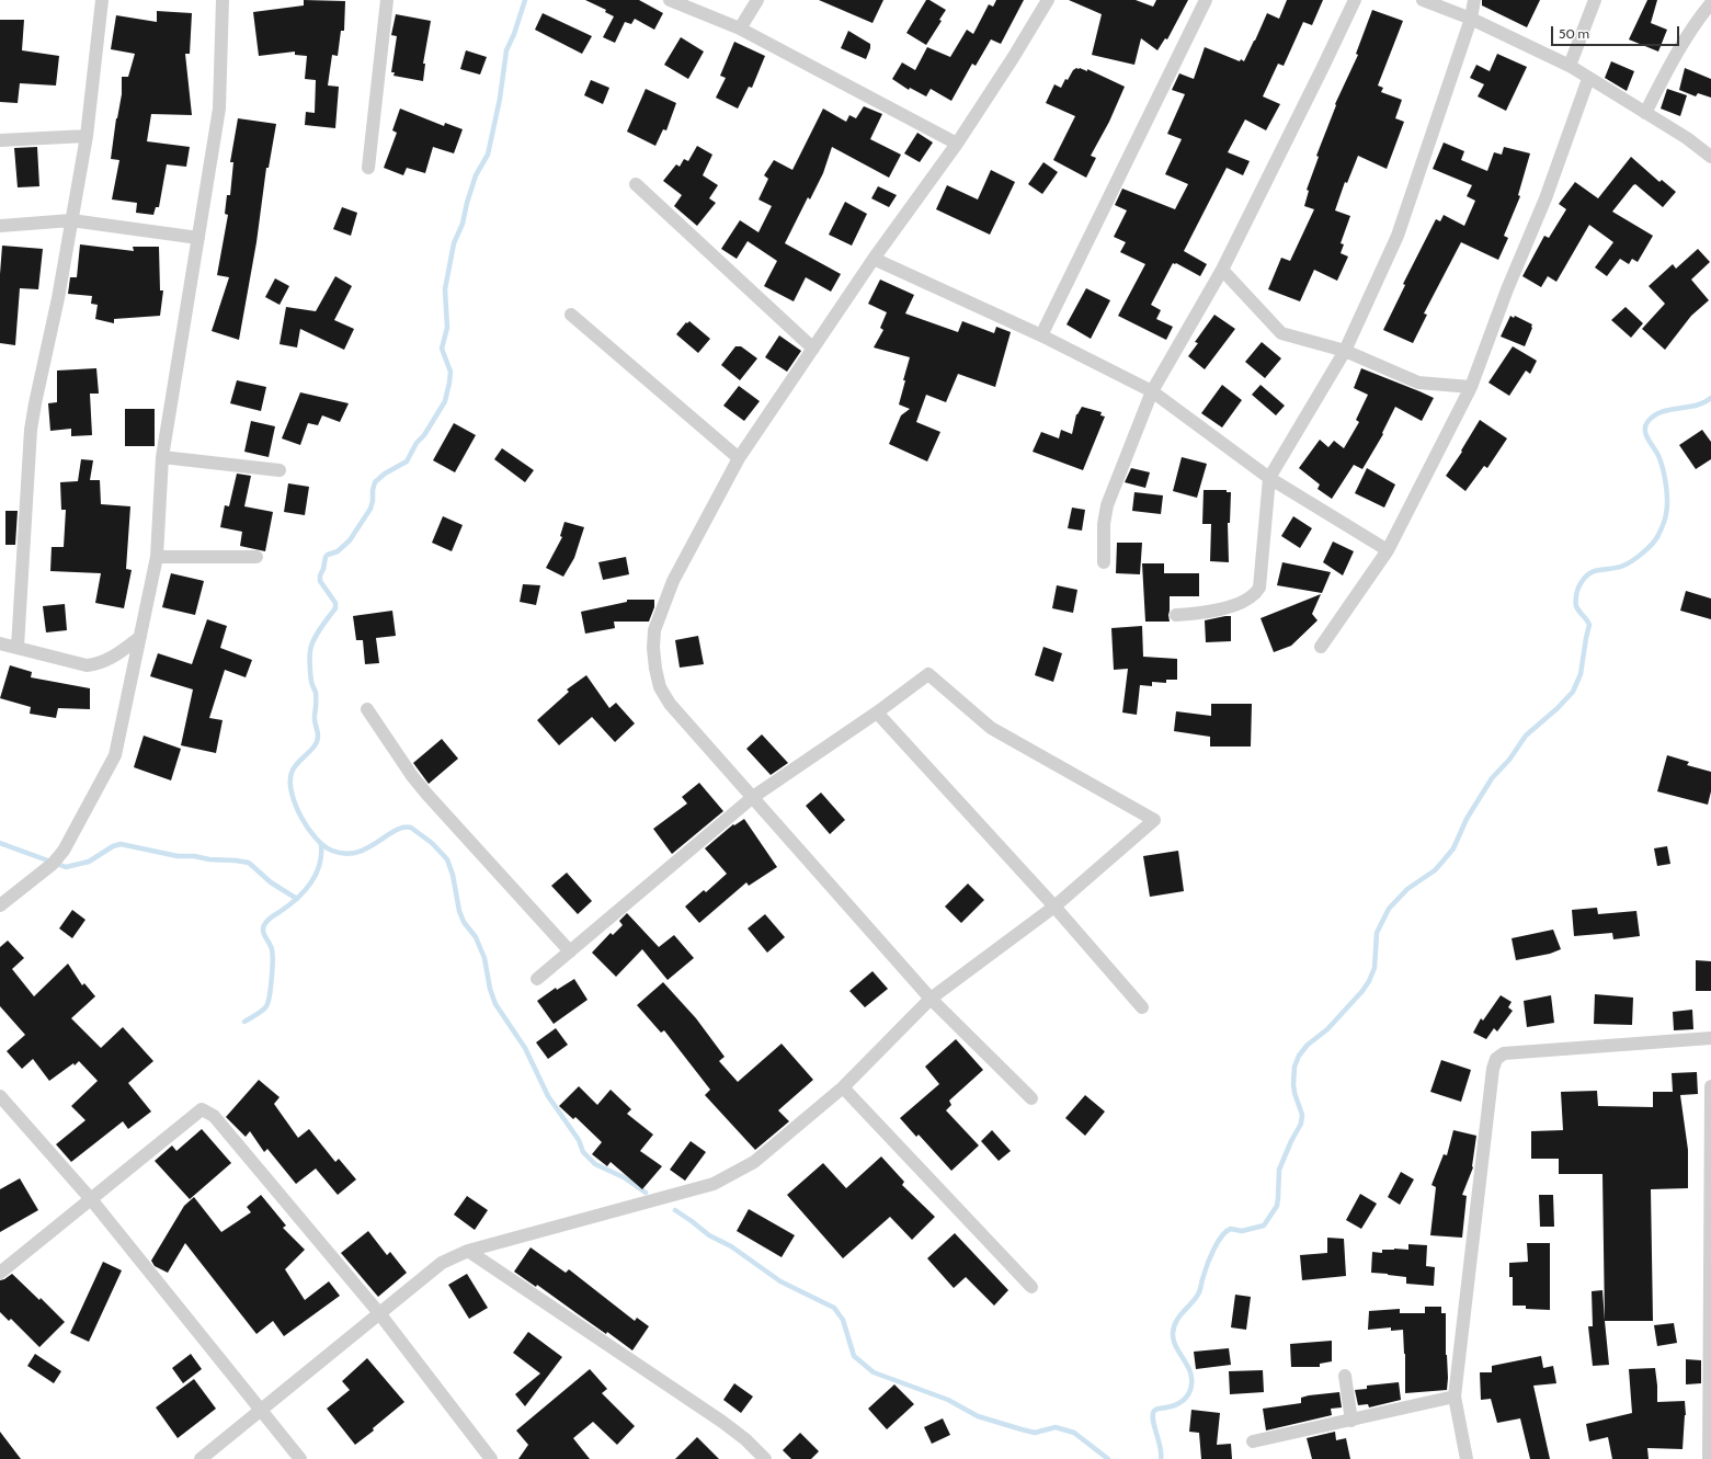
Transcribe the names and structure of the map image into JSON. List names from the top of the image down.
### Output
{
  "scale_bar": "50 m"
}
